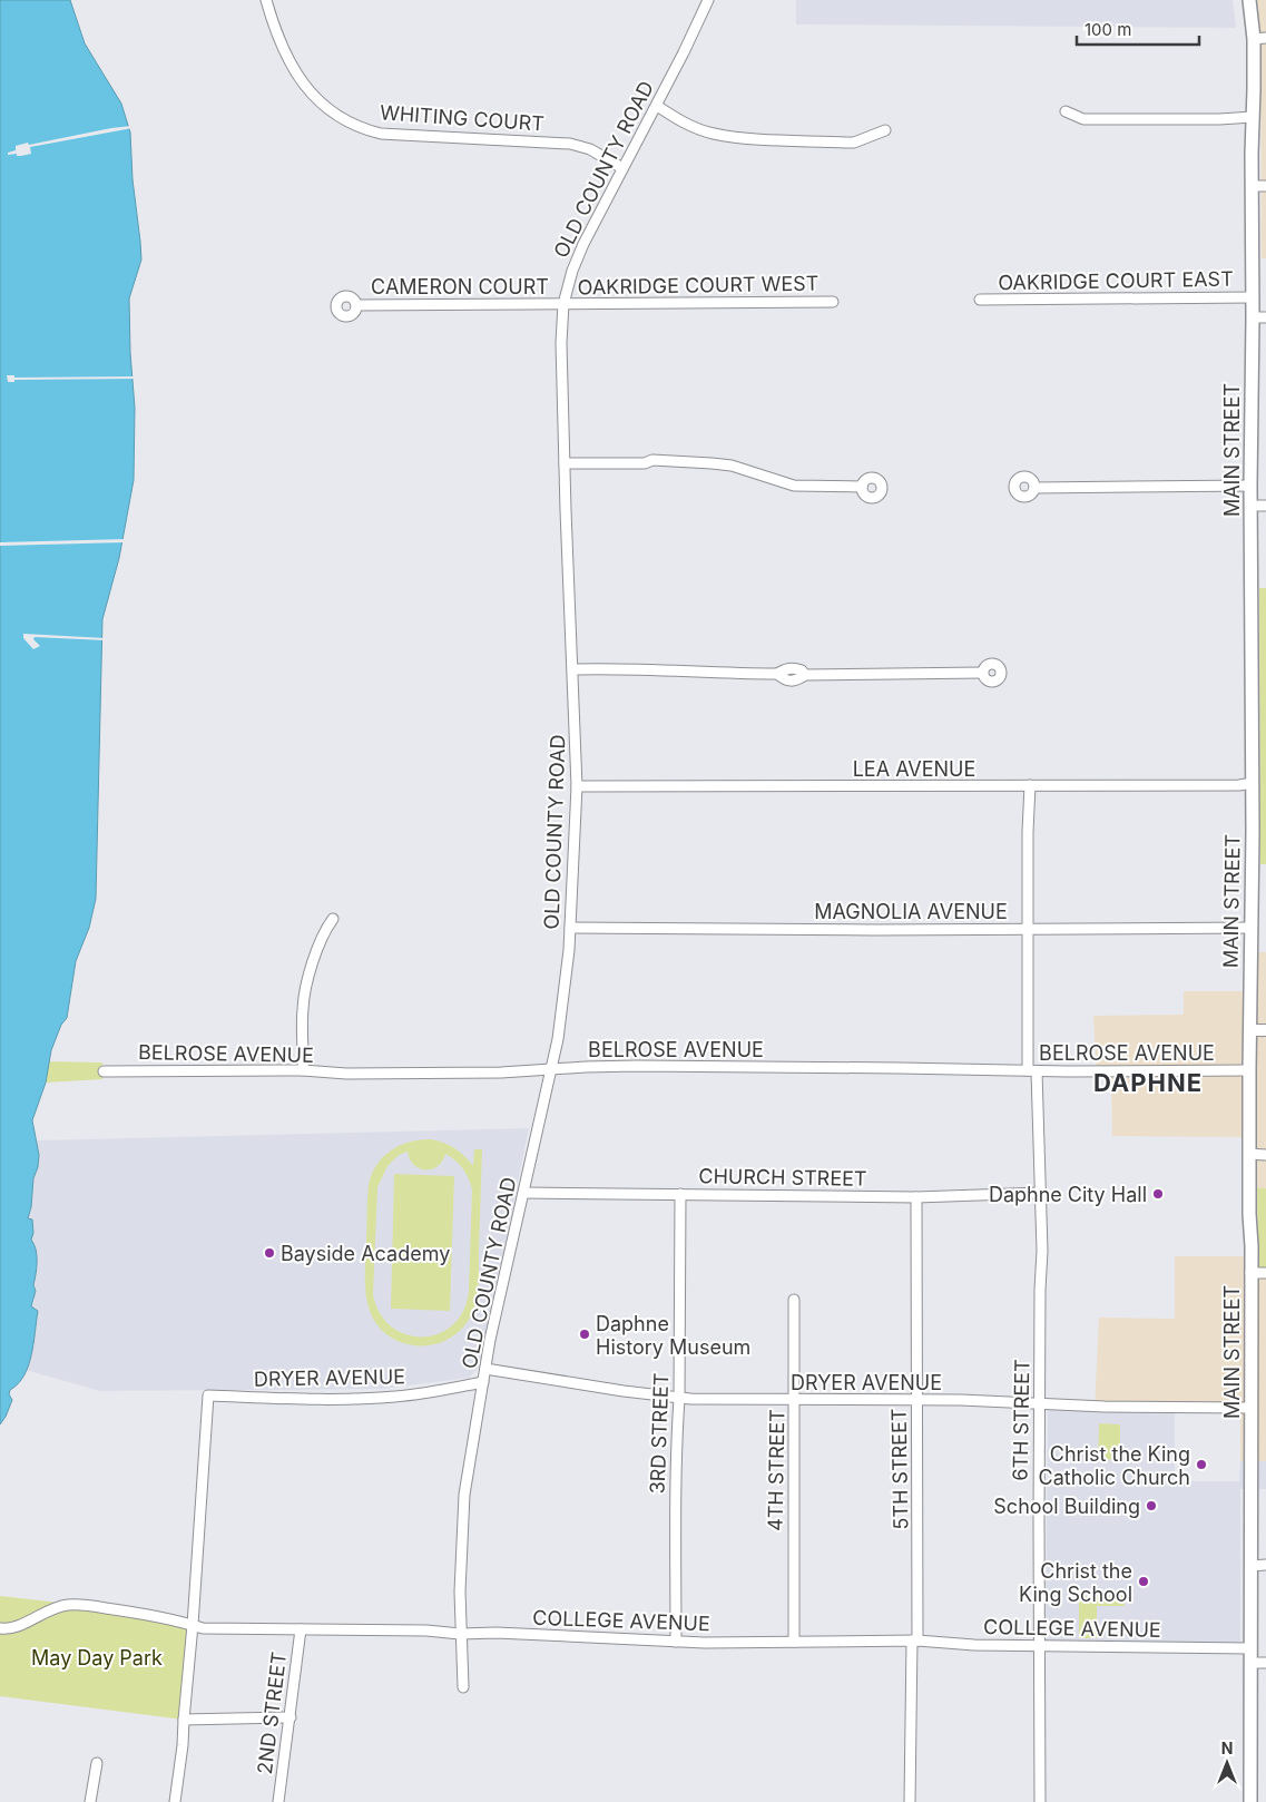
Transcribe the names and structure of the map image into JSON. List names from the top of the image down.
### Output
{
  "streets": {
    "main road": ["MAIN STREET"],
    "street": [
      "WHITING COURT",
      "OLD COUNTY ROAD",
      "OAKRIDGE COURT EAST",
      "OAKRIDGE COURT WEST",
      "CAMERON COURT",
      "LEA AVENUE",
      "MAGNOLIA AVENUE",
      "BELROSE AVENUE",
      "CHURCH STREET",
      "DRYER AVENUE",
      "6TH STREET",
      "3RD STREET",
      "5TH STREET",
      "4TH STREET",
      "COLLEGE AVENUE",
      "2ND STREET"
    ]
  },
  "crossings": [
    ["WHITING COURT", "OLD COUNTY ROAD"],
    ["OLD COUNTY ROAD", "OAKRIDGE COURT WEST"],
    ["OLD COUNTY ROAD", "CAMERON COURT"],
    ["OLD COUNTY ROAD", "LEA AVENUE"],
    ["OLD COUNTY ROAD", "MAGNOLIA AVENUE"],
    ["OLD COUNTY ROAD", "BELROSE AVENUE"],
    ["OLD COUNTY ROAD", "CHURCH STREET"],
    ["OLD COUNTY ROAD", "DRYER AVENUE"],
    ["OLD COUNTY ROAD", "COLLEGE AVENUE"],
    ["OAKRIDGE COURT EAST", "MAIN STREET"],
    ["OAKRIDGE COURT WEST", "CAMERON COURT"],
    ["MAIN STREET", "LEA AVENUE"],
    ["MAIN STREET", "MAGNOLIA AVENUE"],
    ["MAIN STREET", "BELROSE AVENUE"],
    ["MAIN STREET", "DRYER AVENUE"],
    ["MAIN STREET", "COLLEGE AVENUE"],
    ["LEA AVENUE", "6TH STREET"],
    ["MAGNOLIA AVENUE", "6TH STREET"],
    ["BELROSE AVENUE", "6TH STREET"],
    ["CHURCH STREET", "6TH STREET"],
    ["CHURCH STREET", "3RD STREET"],
    ["CHURCH STREET", "5TH STREET"],
    ["DRYER AVENUE", "6TH STREET"],
    ["DRYER AVENUE", "3RD STREET"],
    ["DRYER AVENUE", "5TH STREET"],
    ["DRYER AVENUE", "4TH STREET"],
    ["DRYER AVENUE", "COLLEGE AVENUE"],
    ["6TH STREET", "COLLEGE AVENUE"],
    ["3RD STREET", "COLLEGE AVENUE"],
    ["5TH STREET", "COLLEGE AVENUE"],
    ["4TH STREET", "COLLEGE AVENUE"],
    ["COLLEGE AVENUE", "2ND STREET"]
  ],
  "districts": ["DAPHNE"],
  "parks": ["May Day Park"],
  "places": [
    "Daphne City Hall",
    "Bayside Academy",
    "Daphne History Museum",
    "Christ the King Catholic Church",
    "School Building",
    "Christ the King School"
  ],
  "scale_bar": "100 m",
  "north": "top"
}
